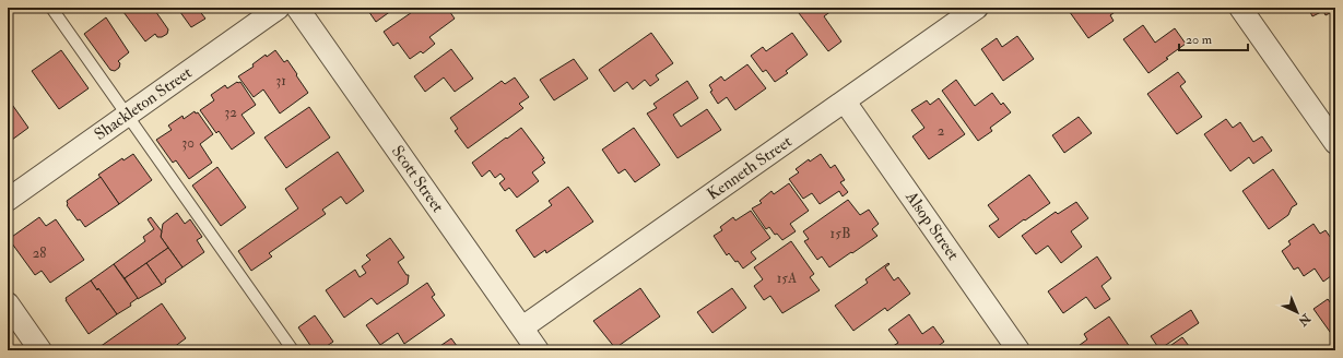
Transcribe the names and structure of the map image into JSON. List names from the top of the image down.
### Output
{
  "streets": {
    "street": [
      "Shackleton Street",
      "Kenneth Street",
      "Scott Street",
      "Alsop Street"
    ]
  },
  "crossings": [
    ["Kenneth Street", "Scott Street"],
    ["Kenneth Street", "Alsop Street"]
  ],
  "house_numbers": [
    "31",
    "32",
    "2",
    "30",
    "15B",
    "28",
    "15A"
  ],
  "scale_bar": "20 m",
  "north": "bottom right"
}
